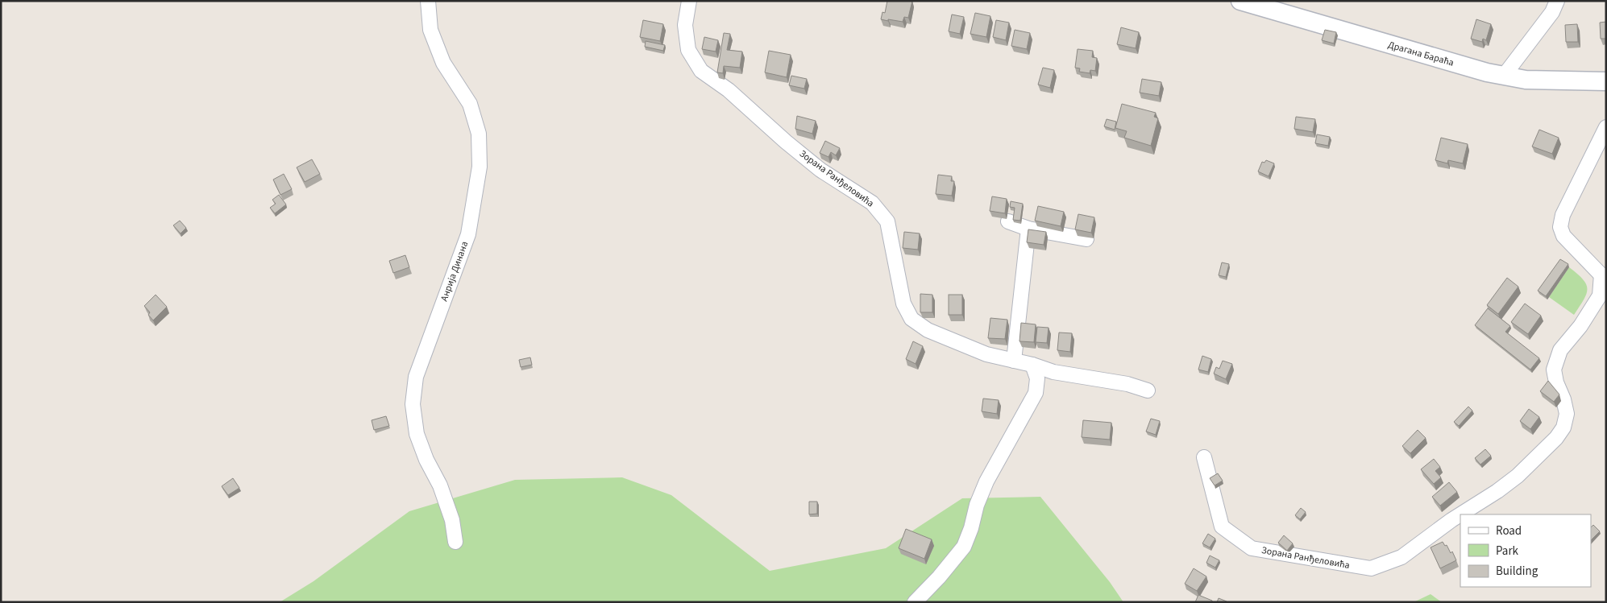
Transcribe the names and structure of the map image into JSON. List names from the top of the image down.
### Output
{
  "streets": {
    "street": ["Драгана Бараћа", "Зорана Ранђеловића", "Анрија Динана"]
  },
  "legend": ["Road", "Park", "Building"]
}
